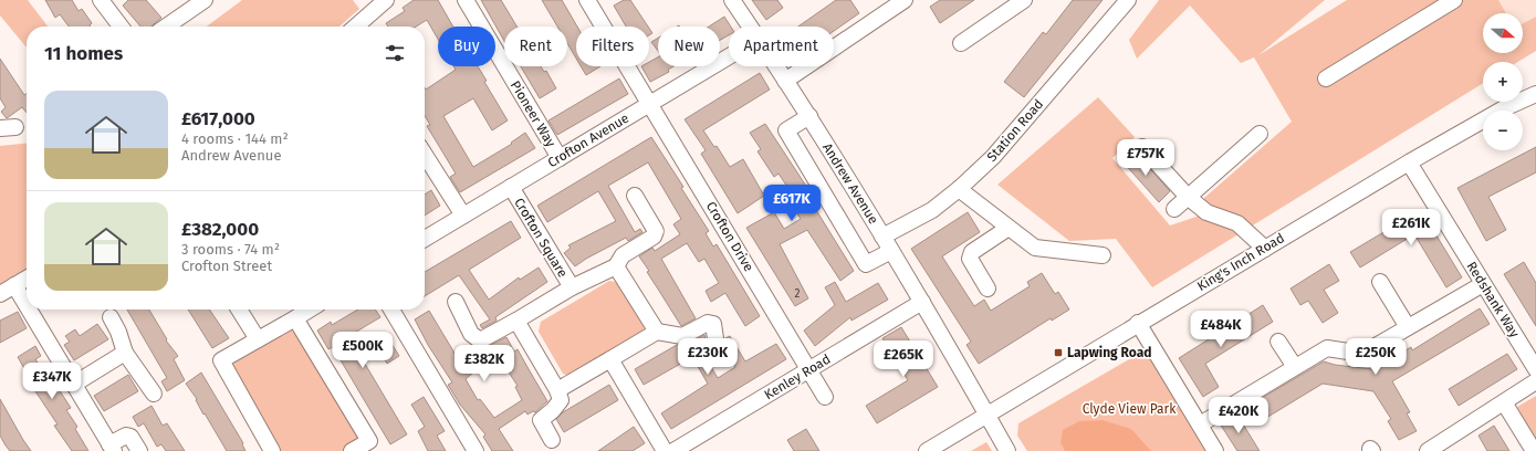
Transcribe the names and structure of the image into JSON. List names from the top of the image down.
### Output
{
  "streets": {
    "street": [
      "Pioneer Way",
      "Station Road",
      "Crofton Avenue",
      "Andrew Avenue",
      "Crofton Drive",
      "Crofton Square",
      "King's Inch Road",
      "Redshank Way",
      "Kenley Road"
    ]
  },
  "crossings": [
    ["Pioneer Way", "Crofton Avenue"],
    ["Station Road", "Andrew Avenue"],
    ["Crofton Avenue", "Crofton Drive"],
    ["Crofton Avenue", "Crofton Square"],
    ["Andrew Avenue", "King's Inch Road"],
    ["Andrew Avenue", "Kenley Road"],
    ["Crofton Drive", "Kenley Road"],
    ["King's Inch Road", "Redshank Way"]
  ],
  "parks": ["Clyde View Park"],
  "places": {
    "transit": ["Lapwing Road"]
  },
  "house_numbers": ["2"],
  "north": "right",
  "page": {
    "map_buttons": ["+", "−"],
    "chip": [
      "Buy",
      "Rent",
      "Filters",
      "New",
      "Apartment"
    ],
    "heading": "11 homes",
    "list": [
      {
        "name": "£617,000",
        "note": "4 rooms · 144 m² · Andrew Avenue"
      },
      {
        "name": "£382,000",
        "note": "3 rooms · 74 m² · Crofton Street"
      }
    ],
    "price": [
      "£757K",
      "£617K",
      "£261K",
      "£484K",
      "£500K",
      "£230K",
      "£250K",
      "£265K",
      "£382K",
      "£347K",
      "£420K"
    ]
  }
}
